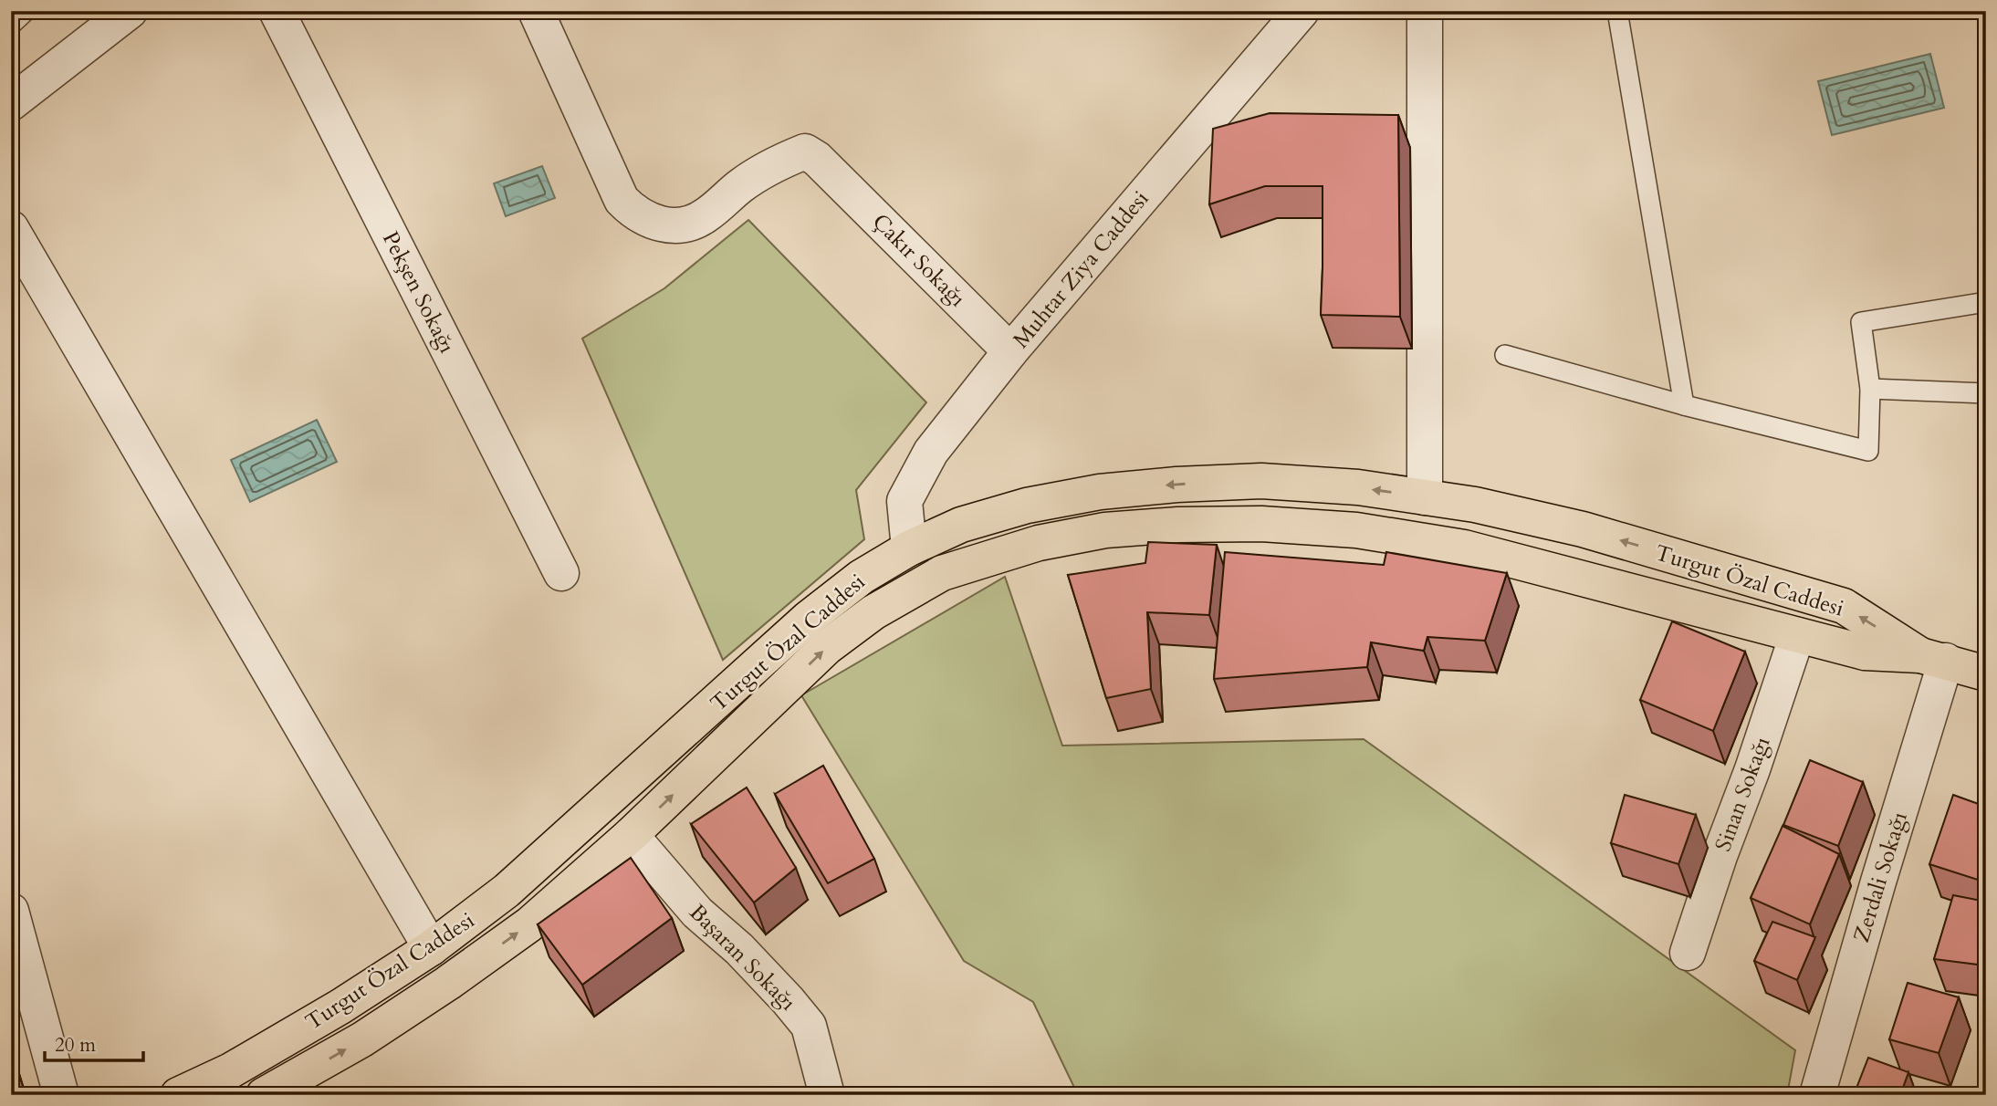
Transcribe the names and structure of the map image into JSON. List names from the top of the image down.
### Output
{
  "streets": {
    "main road": ["Turgut Özal Caddesi"],
    "street": [
      "Çakır Sokağı",
      "Muhtar Ziya Caddesi",
      "Pekşen Sokağı",
      "Sinan Sokağı",
      "Zerdali Sokağı",
      "Başaran Sokağı"
    ]
  },
  "crossings": [
    ["Çakır Sokağı", "Muhtar Ziya Caddesi"],
    ["Muhtar Ziya Caddesi", "Turgut Özal Caddesi"],
    ["Turgut Özal Caddesi", "Sinan Sokağı"],
    ["Turgut Özal Caddesi", "Zerdali Sokağı"],
    ["Turgut Özal Caddesi", "Başaran Sokağı"]
  ],
  "scale_bar": "20 m"
}
